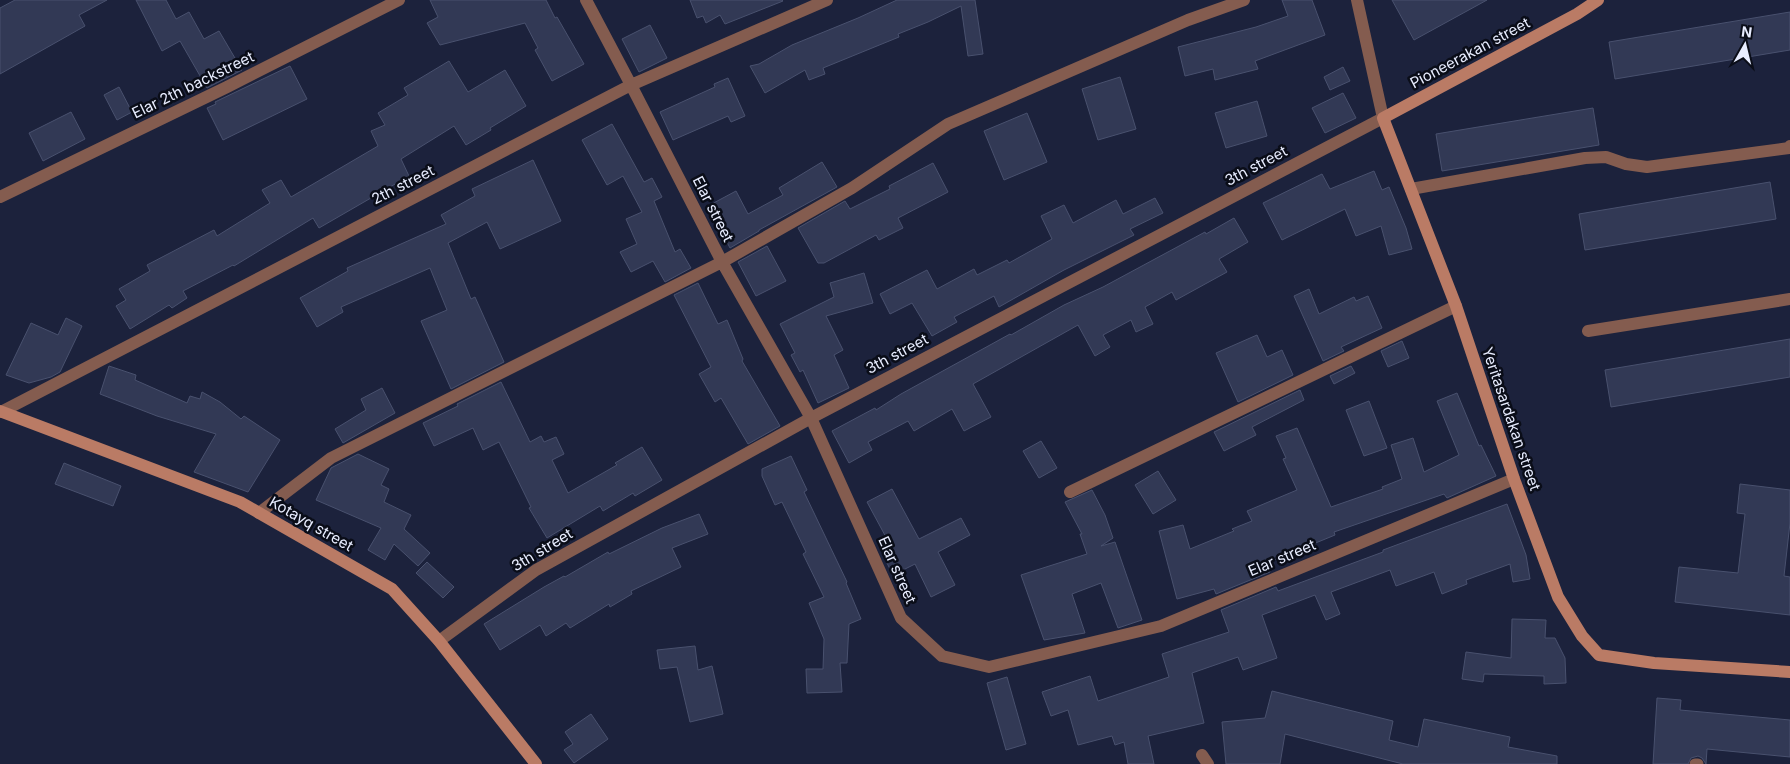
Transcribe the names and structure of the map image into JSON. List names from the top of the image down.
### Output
{
  "streets": {
    "street": [
      "Pioneerakan street",
      "Elar 2th backstreet",
      "3th street",
      "2th street",
      "Elar street",
      "Yeritasardakan street",
      "Kotayq street"
    ]
  },
  "crossings": [
    ["Pioneerakan street", "3th street"],
    ["Pioneerakan street", "Yeritasardakan street"],
    ["3th street", "Elar street"],
    ["3th street", "Yeritasardakan street"],
    ["3th street", "Kotayq street"],
    ["2th street", "Elar street"],
    ["2th street", "Kotayq street"],
    ["Elar street", "Yeritasardakan street"]
  ],
  "north": "top"
}
